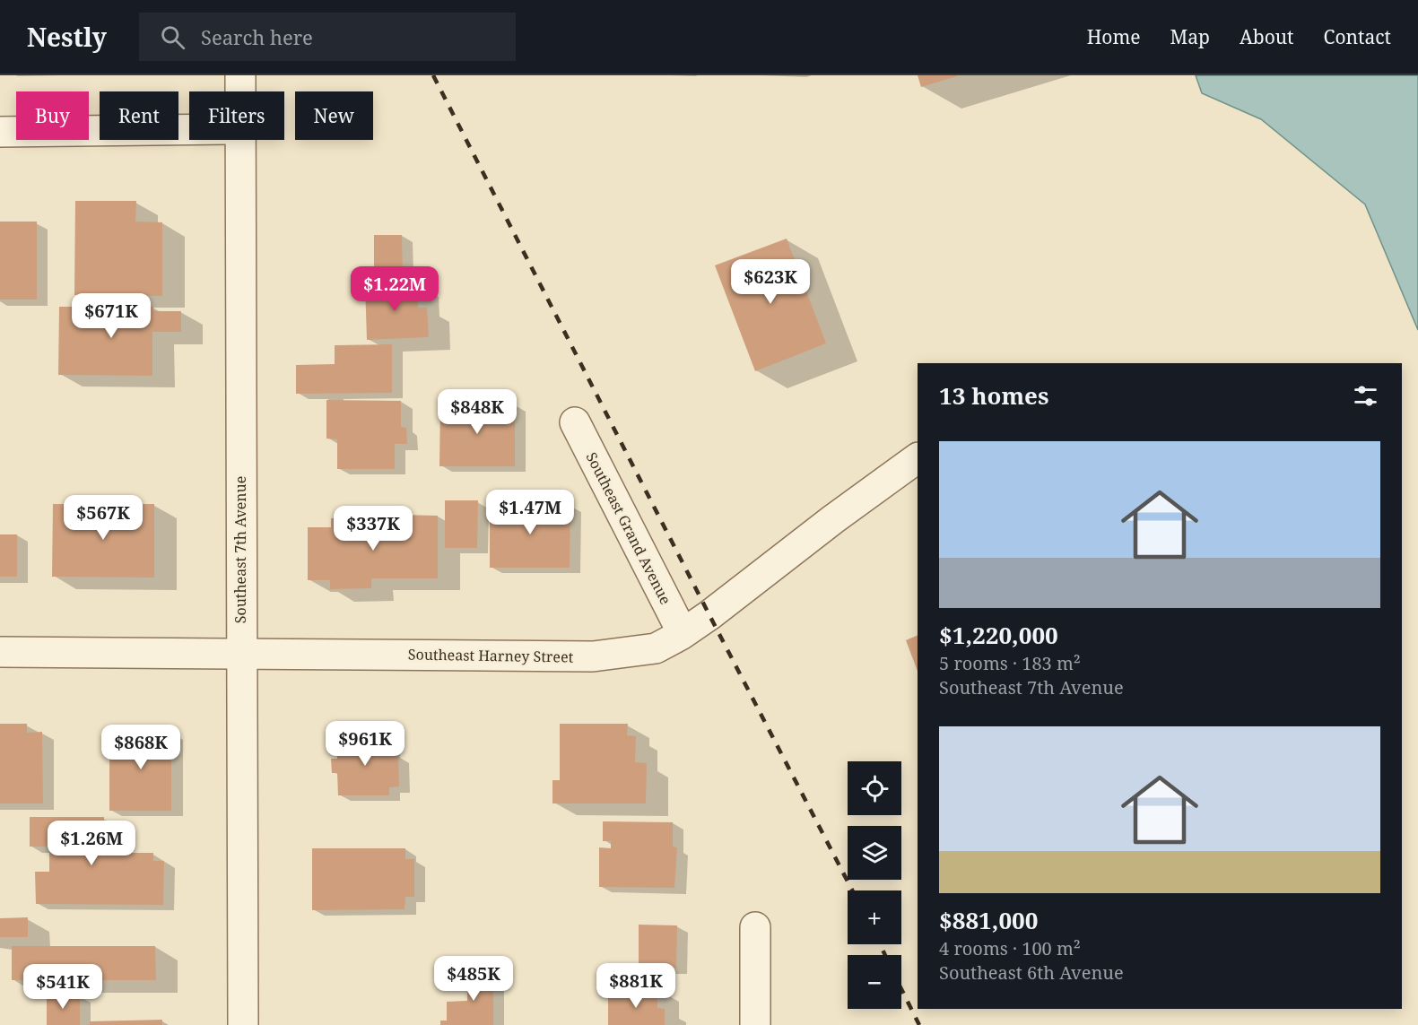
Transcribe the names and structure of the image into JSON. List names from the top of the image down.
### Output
{
  "streets": {
    "street": ["Southeast Grand Avenue", "Southeast 7th Avenue", "Southeast Harney Street"]
  },
  "crossings": [
    ["Southeast Grand Avenue", "Southeast Harney Street"],
    ["Southeast 7th Avenue", "Southeast Harney Street"]
  ],
  "page": {
    "header": "Nestly",
    "search": "Search here",
    "nav": [
      "Home",
      "Map",
      "About",
      "Contact"
    ],
    "chip": [
      "Buy",
      "Rent",
      "Filters",
      "New"
    ],
    "price": [
      "$623K",
      "$1.22M",
      "$671K",
      "$848K",
      "$1.47M",
      "$567K",
      "$337K",
      "$961K",
      "$868K",
      "$1.26M",
      "$485K",
      "$881K",
      "$541K"
    ],
    "heading": "13 homes",
    "list": [
      {
        "name": "$1,220,000",
        "note": "5 rooms · 183 m² · Southeast 7th Avenue"
      },
      {
        "name": "$881,000",
        "note": "4 rooms · 100 m² · Southeast 6th Avenue"
      }
    ],
    "map_buttons": ["+", "−"]
  }
}
